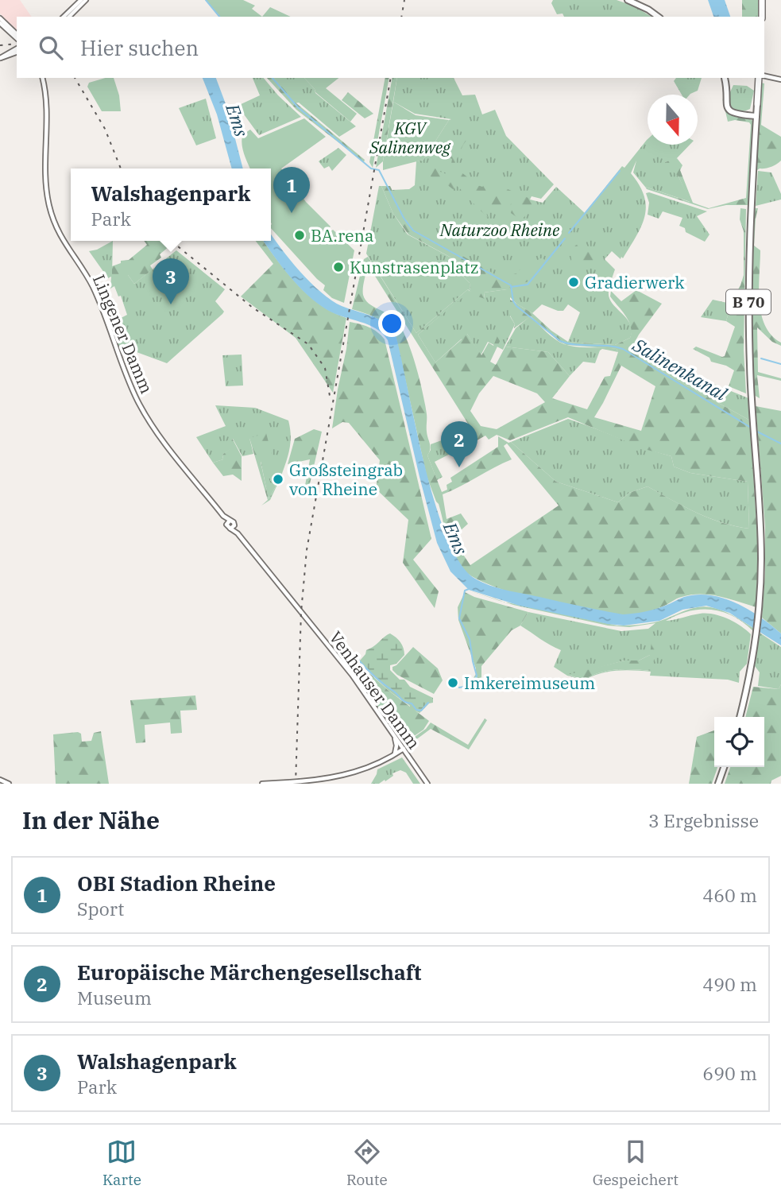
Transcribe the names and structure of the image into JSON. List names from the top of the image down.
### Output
{
  "streets": {
    "highway": ["B 70"],
    "main road": ["Lingener Damm", "Venhauser Damm"]
  },
  "crossings": [
    ["Lingener Damm", "Venhauser Damm"]
  ],
  "water": ["Ems", "Salinenkanal"],
  "parks": ["KGV Salinenweg", "Naturzoo Rheine"],
  "places": [
    "BA.rena",
    "Kunstrasenplatz",
    "Gradierwerk",
    "Großsteingrab von Rheine",
    "Imkereimuseum"
  ],
  "north": "bottom",
  "page": {
    "search": "Hier suchen",
    "pins": ["1", "3", "2"],
    "popup": ["Walshagenpark", "Park"],
    "heading": ["In der Nähe", "3 Ergebnisse"],
    "list": [
      {
        "mark": "1",
        "name": "OBI Stadion Rheine",
        "note": "Sport",
        "value": "460 m"
      },
      {
        "mark": "2",
        "name": "Europäische Märchengesellschaft",
        "note": "Museum",
        "value": "490 m"
      },
      {
        "mark": "3",
        "name": "Walshagenpark",
        "note": "Park",
        "value": "690 m"
      }
    ],
    "nav": ["Karte", "Route", "Gespeichert"]
  }
}
